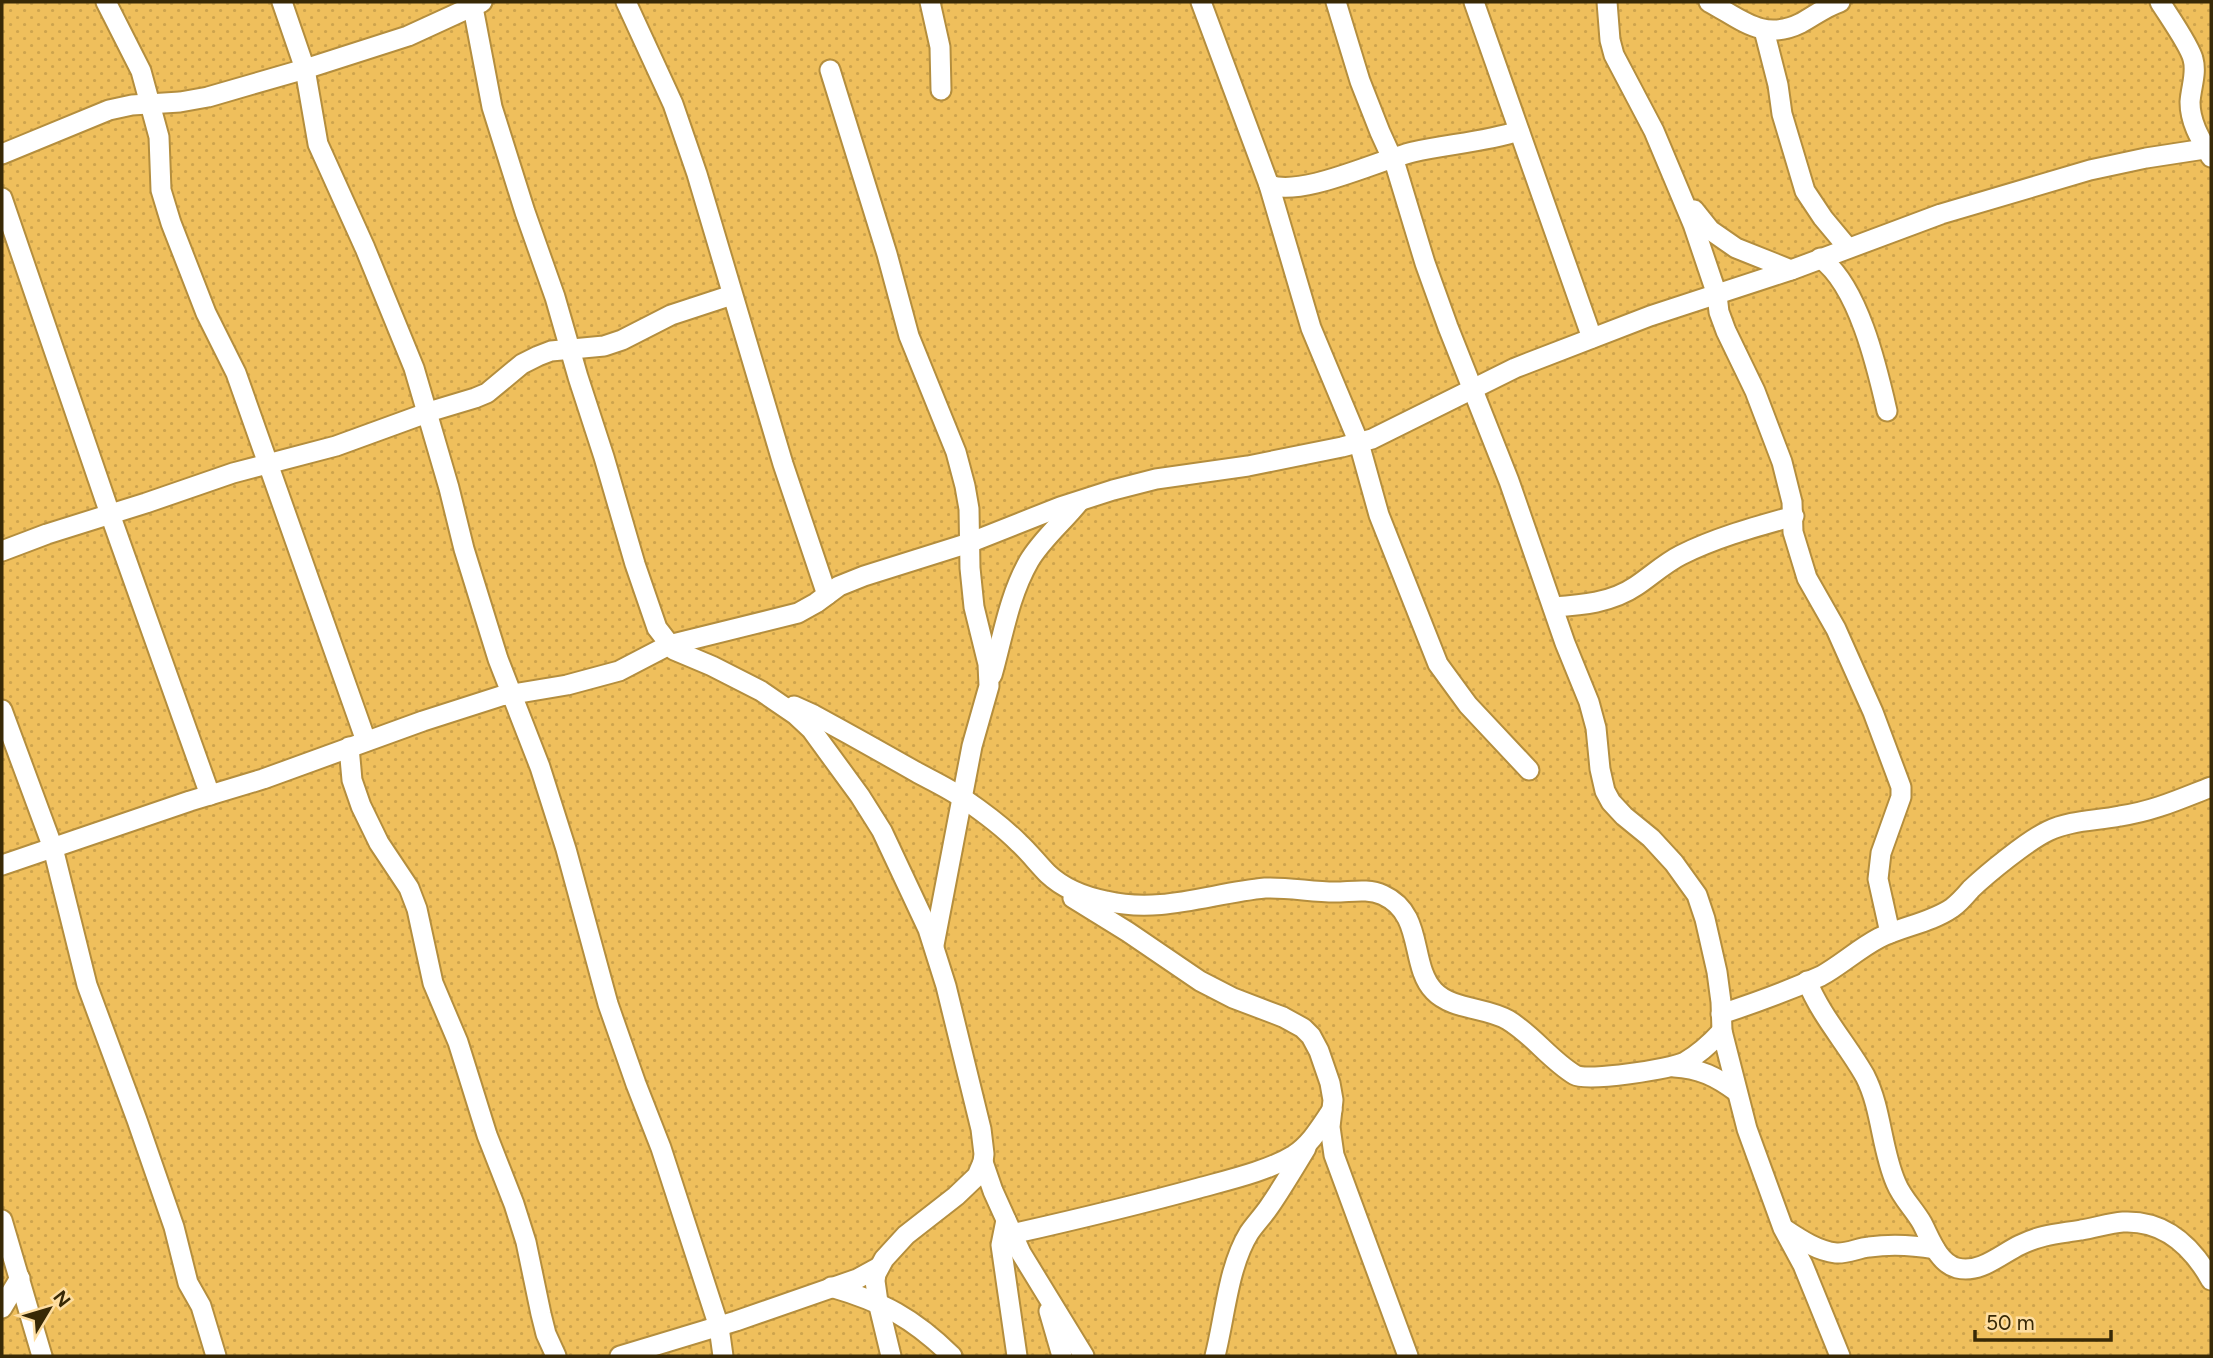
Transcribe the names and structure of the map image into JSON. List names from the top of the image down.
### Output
{
  "scale_bar": "50 m",
  "north": "top right"
}
